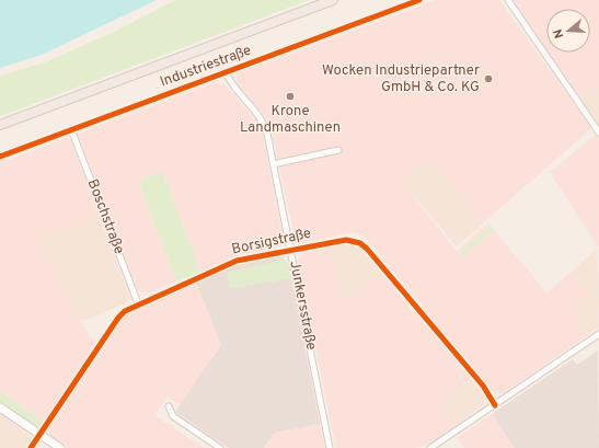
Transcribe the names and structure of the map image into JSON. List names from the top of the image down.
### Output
{
  "streets": {
    "street": [
      "Industriestraße",
      "Boschstraße",
      "Borsigstraße",
      "Junkersstraße"
    ]
  },
  "crossings": [
    ["Industriestraße", "Boschstraße"],
    ["Industriestraße", "Junkersstraße"],
    ["Boschstraße", "Borsigstraße"],
    ["Borsigstraße", "Junkersstraße"]
  ],
  "places": ["Wocken Industriepartner GmbH & Co. KG", "Krone Landmaschinen"],
  "north": "left"
}
